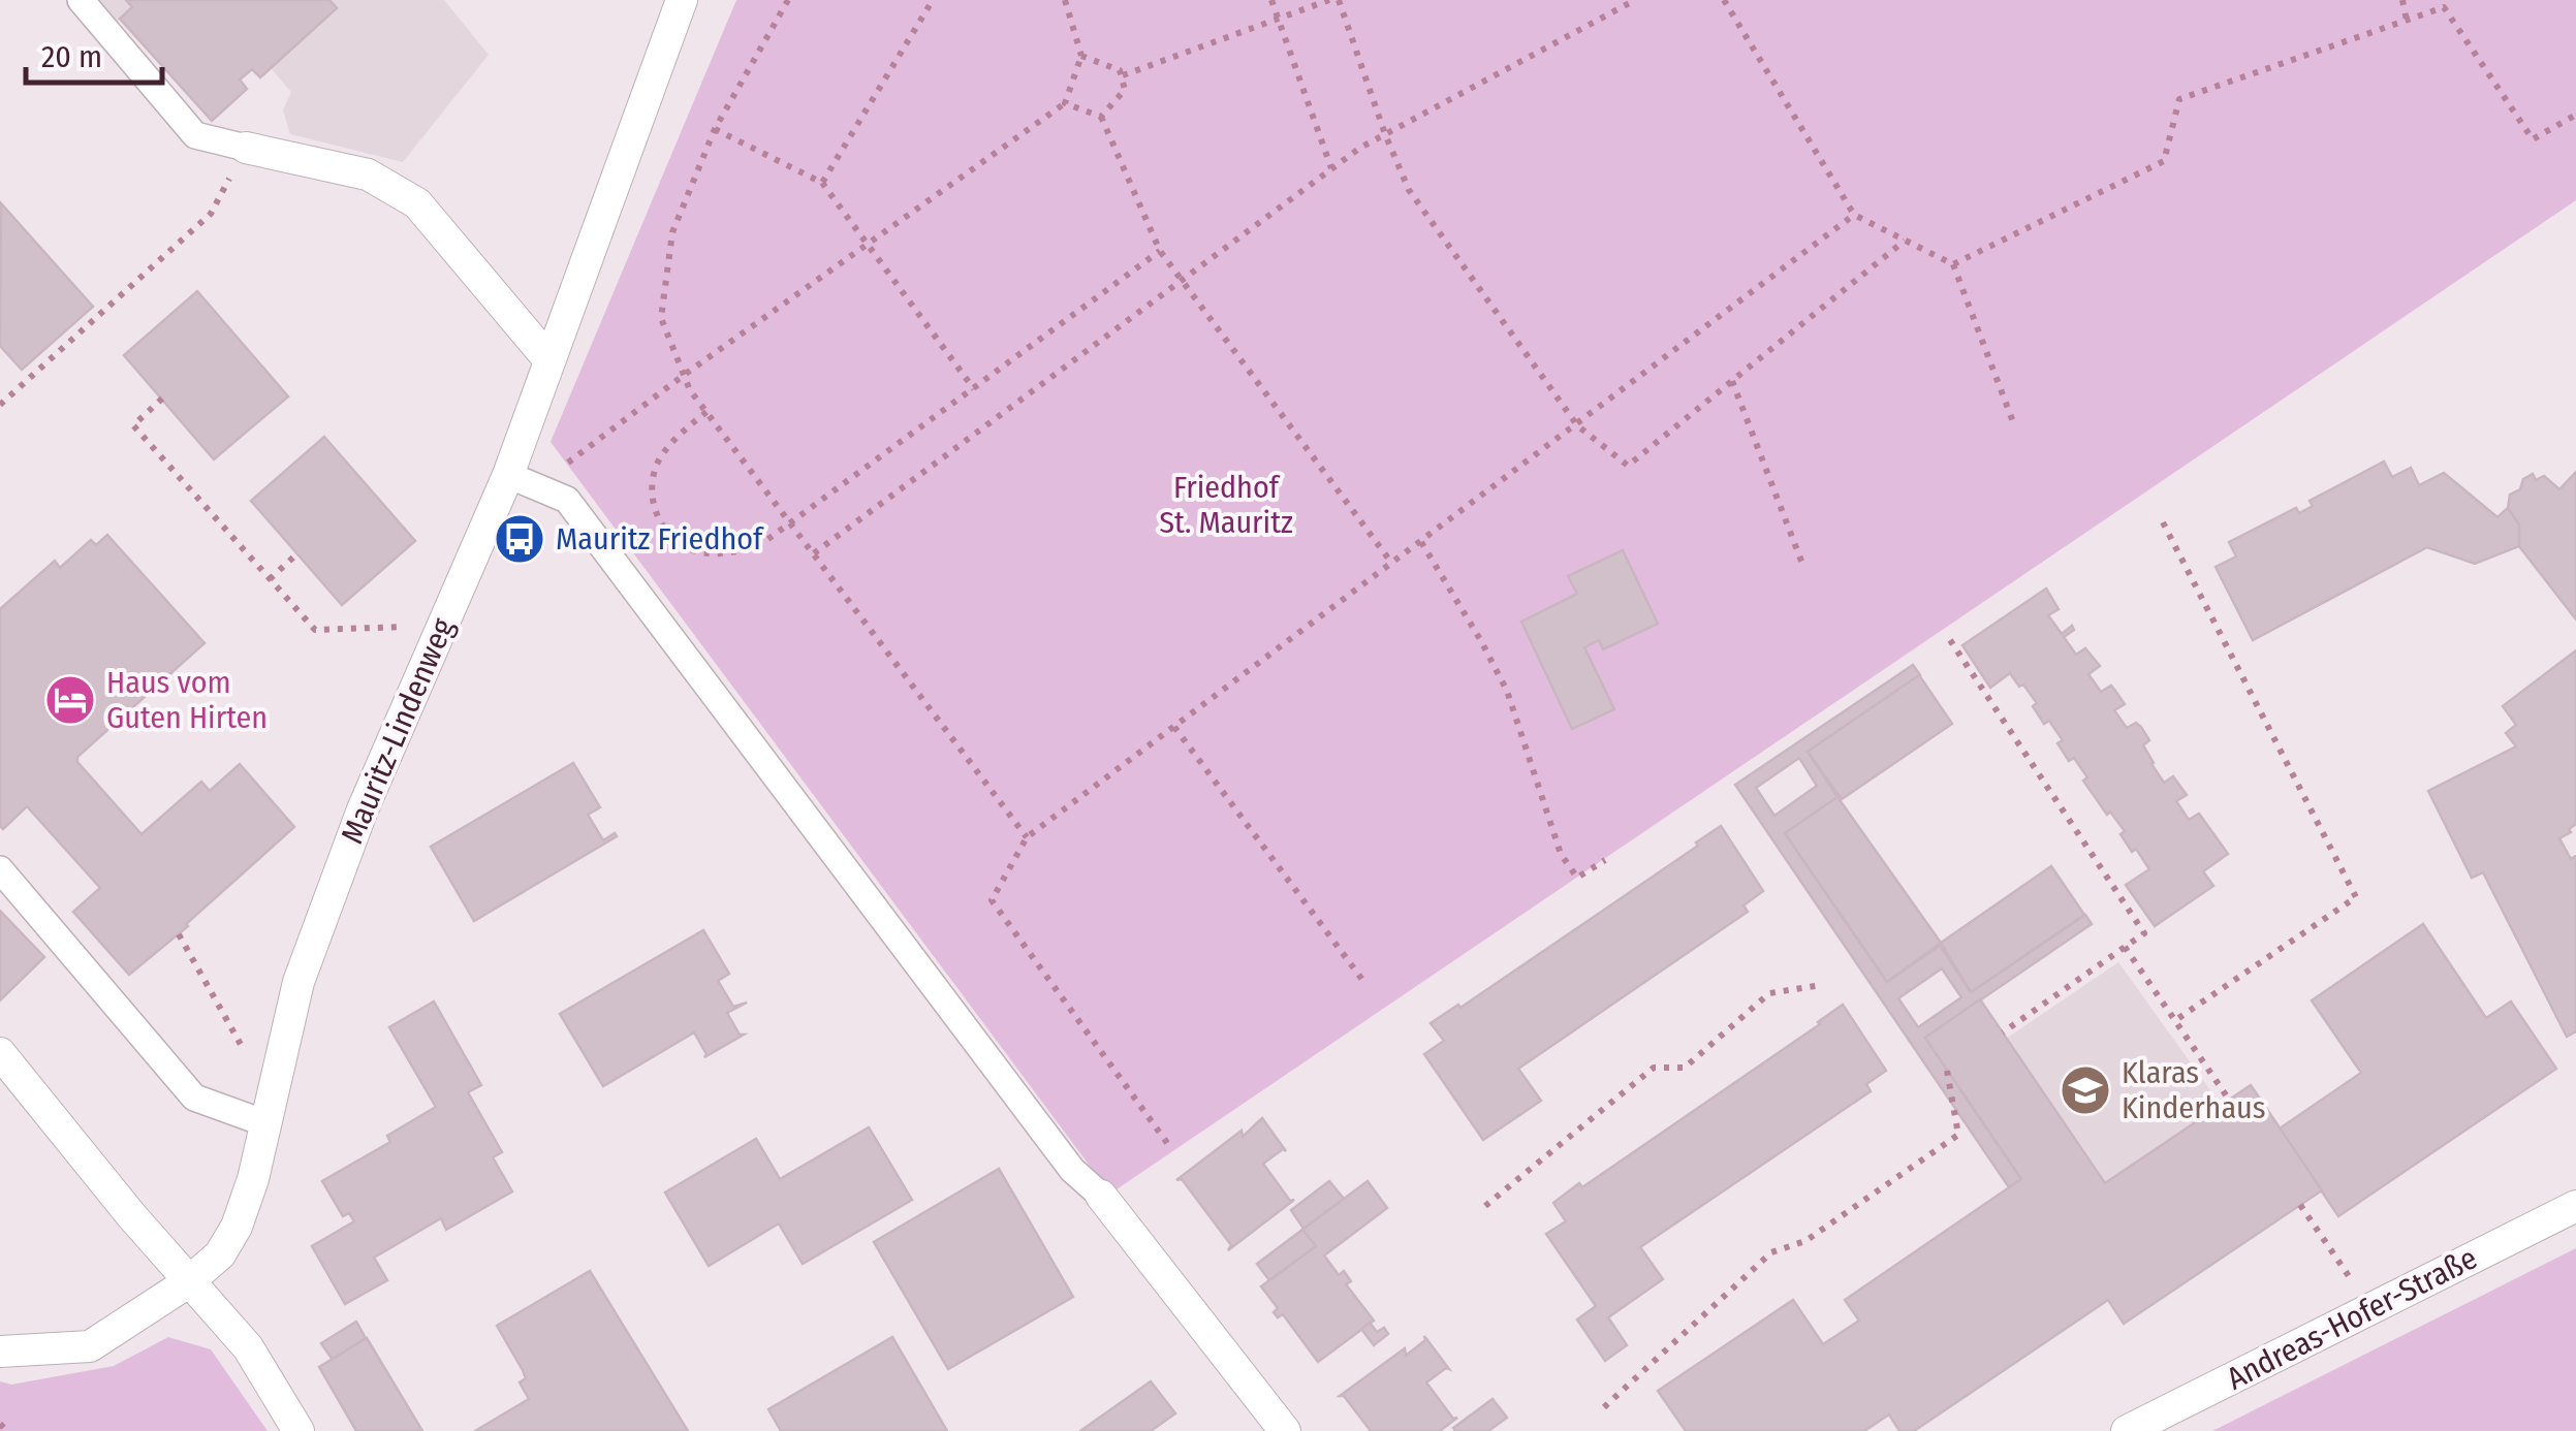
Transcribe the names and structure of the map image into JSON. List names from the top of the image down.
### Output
{
  "streets": {
    "street": ["Mauritz-Lindenweg", "Andreas-Hofer-Straße"]
  },
  "parks": ["Friedhof St. Mauritz"],
  "places": {
    "bus stop": ["Mauritz Friedhof"],
    "hotel": ["Haus vom Guten Hirten"],
    "school or university": ["Klaras Kinderhaus"]
  },
  "scale_bar": "20 m"
}
